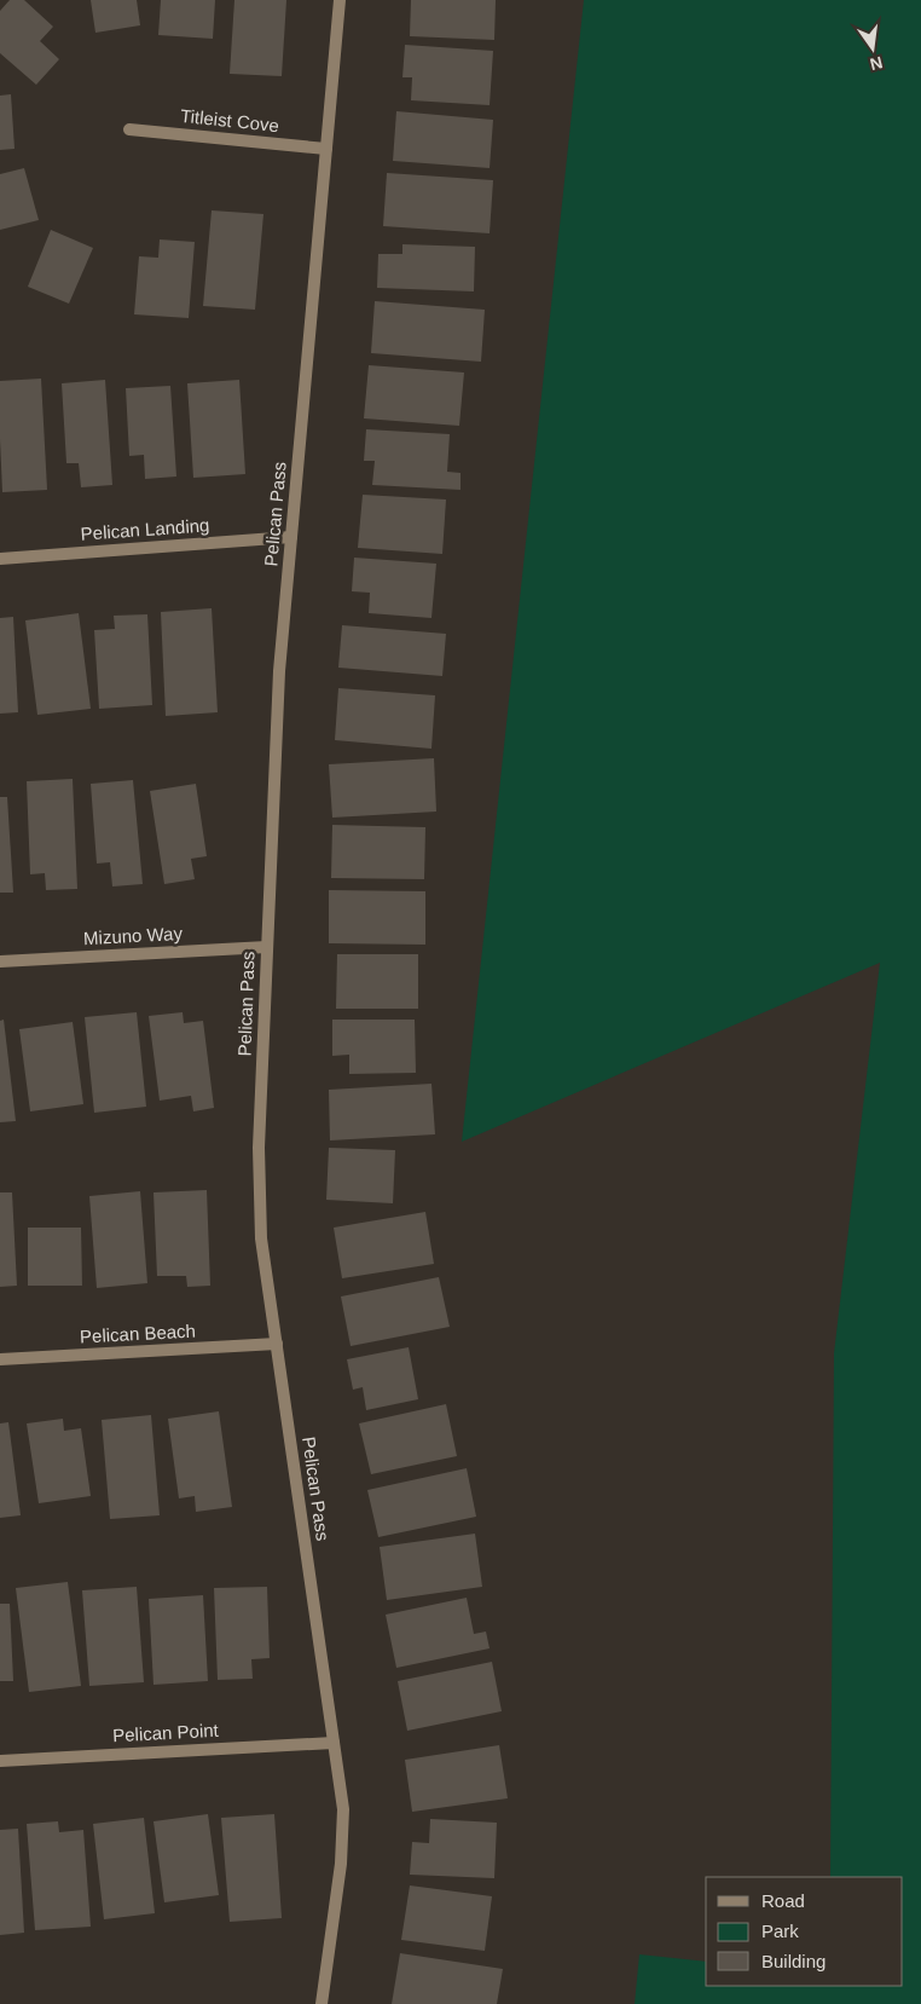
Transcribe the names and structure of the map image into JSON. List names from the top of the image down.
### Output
{
  "streets": {
    "street": [
      "Titleist Cove",
      "Pelican Pass",
      "Pelican Landing",
      "Mizuno Way",
      "Pelican Beach",
      "Pelican Point"
    ]
  },
  "crossings": [
    ["Titleist Cove", "Pelican Pass"],
    ["Pelican Pass", "Pelican Landing"],
    ["Pelican Pass", "Mizuno Way"],
    ["Pelican Pass", "Pelican Beach"],
    ["Pelican Pass", "Pelican Point"]
  ],
  "legend": ["Road", "Park", "Building"],
  "north": "bottom"
}
